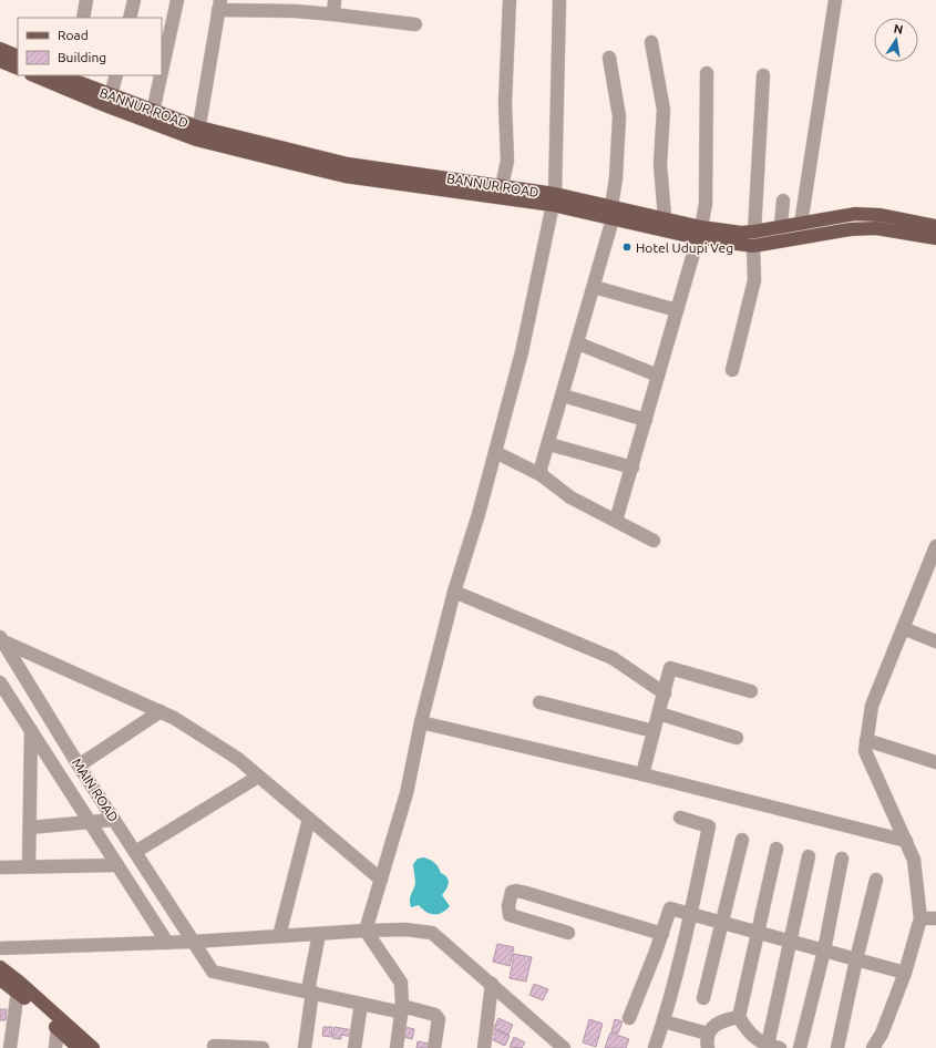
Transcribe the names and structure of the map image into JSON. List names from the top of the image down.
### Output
{
  "streets": {
    "main road": ["BANNUR ROAD"],
    "street": ["MAIN ROAD"]
  },
  "places": ["Hotel Udupi Veg"],
  "legend": ["Road", "Building"],
  "north": "top"
}
